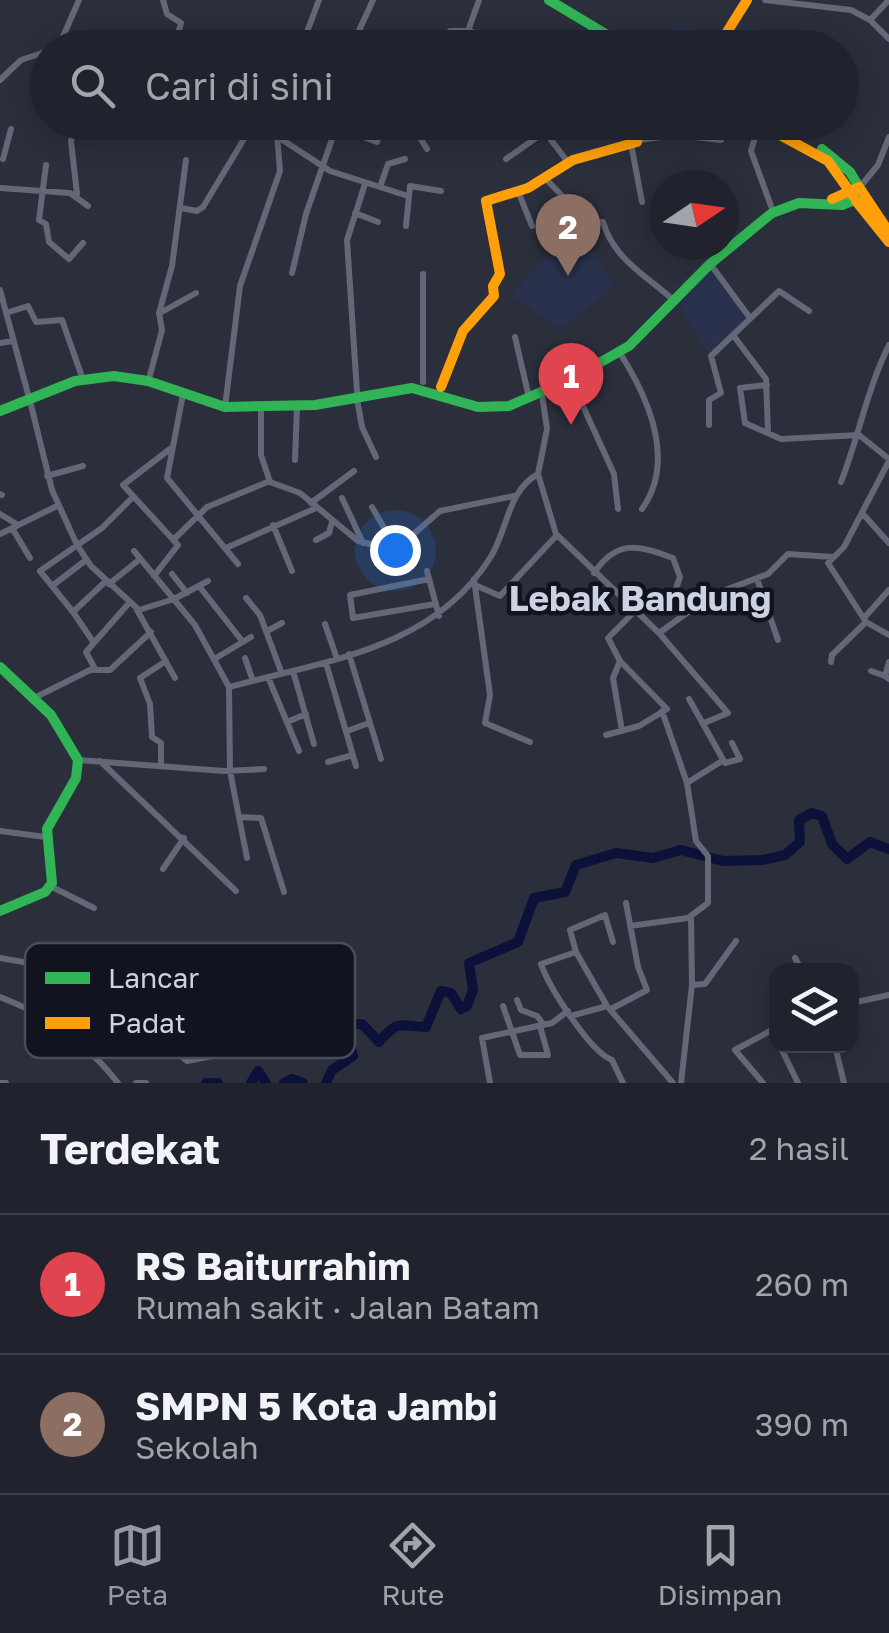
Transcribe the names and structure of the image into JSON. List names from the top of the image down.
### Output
{
  "districts": ["Lebak Bandung"],
  "legend": ["Lancar", "Padat"],
  "north": "right",
  "page": {
    "search": "Cari di sini",
    "pins": ["2", "1"],
    "heading": ["Terdekat", "2 hasil"],
    "list": [
      {
        "mark": "1",
        "name": "RS Baiturrahim",
        "note": "Rumah sakit · Jalan Batam",
        "value": "260 m"
      },
      {
        "mark": "2",
        "name": "SMPN 5 Kota Jambi",
        "note": "Sekolah",
        "value": "390 m"
      }
    ],
    "nav": ["Peta", "Rute", "Disimpan"]
  }
}
